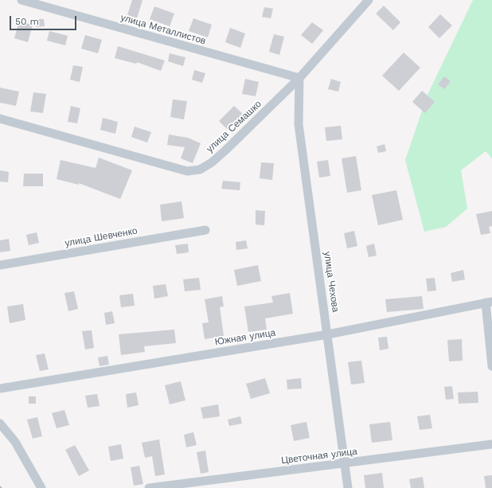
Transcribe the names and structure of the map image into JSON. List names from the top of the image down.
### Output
{
  "streets": {
    "street": [
      "улица Металлистов",
      "улица Семашко",
      "улица Шевченко",
      "улица Чехова",
      "Южная улица",
      "Цветочная улица"
    ]
  },
  "crossings": [
    ["улица Металлистов", "улица Семашко"],
    ["улица Металлистов", "улица Чехова"],
    ["улица Семашко", "улица Чехова"],
    ["улица Чехова", "Южная улица"],
    ["улица Чехова", "Цветочная улица"]
  ],
  "scale_bar": "50 m"
}
